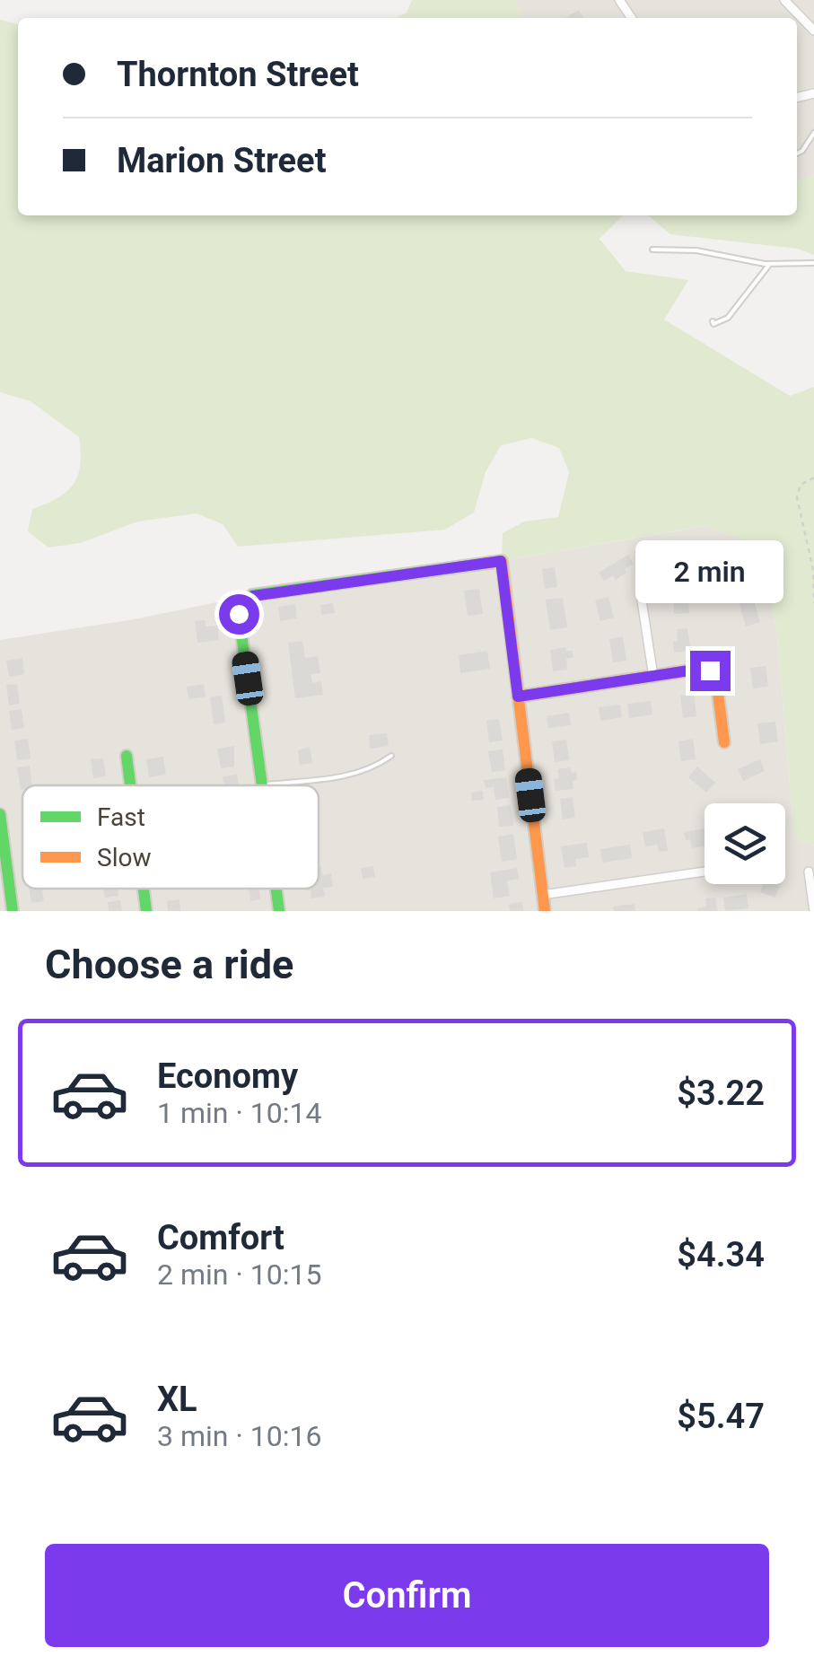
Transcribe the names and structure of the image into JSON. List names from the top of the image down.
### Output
{
  "legend": ["Fast", "Slow"],
  "page": {
    "banner": ["Thornton Street", "Marion Street"],
    "bubble": "2 min",
    "heading": "Choose a ride",
    "list": [
      {
        "name": "Economy",
        "note": "1 min · 10:14",
        "value": "$3.22"
      },
      {
        "name": "Comfort",
        "note": "2 min · 10:15",
        "value": "$4.34"
      },
      {
        "name": "XL",
        "note": "3 min · 10:16",
        "value": "$5.47"
      }
    ],
    "buttons": "Confirm"
  }
}
